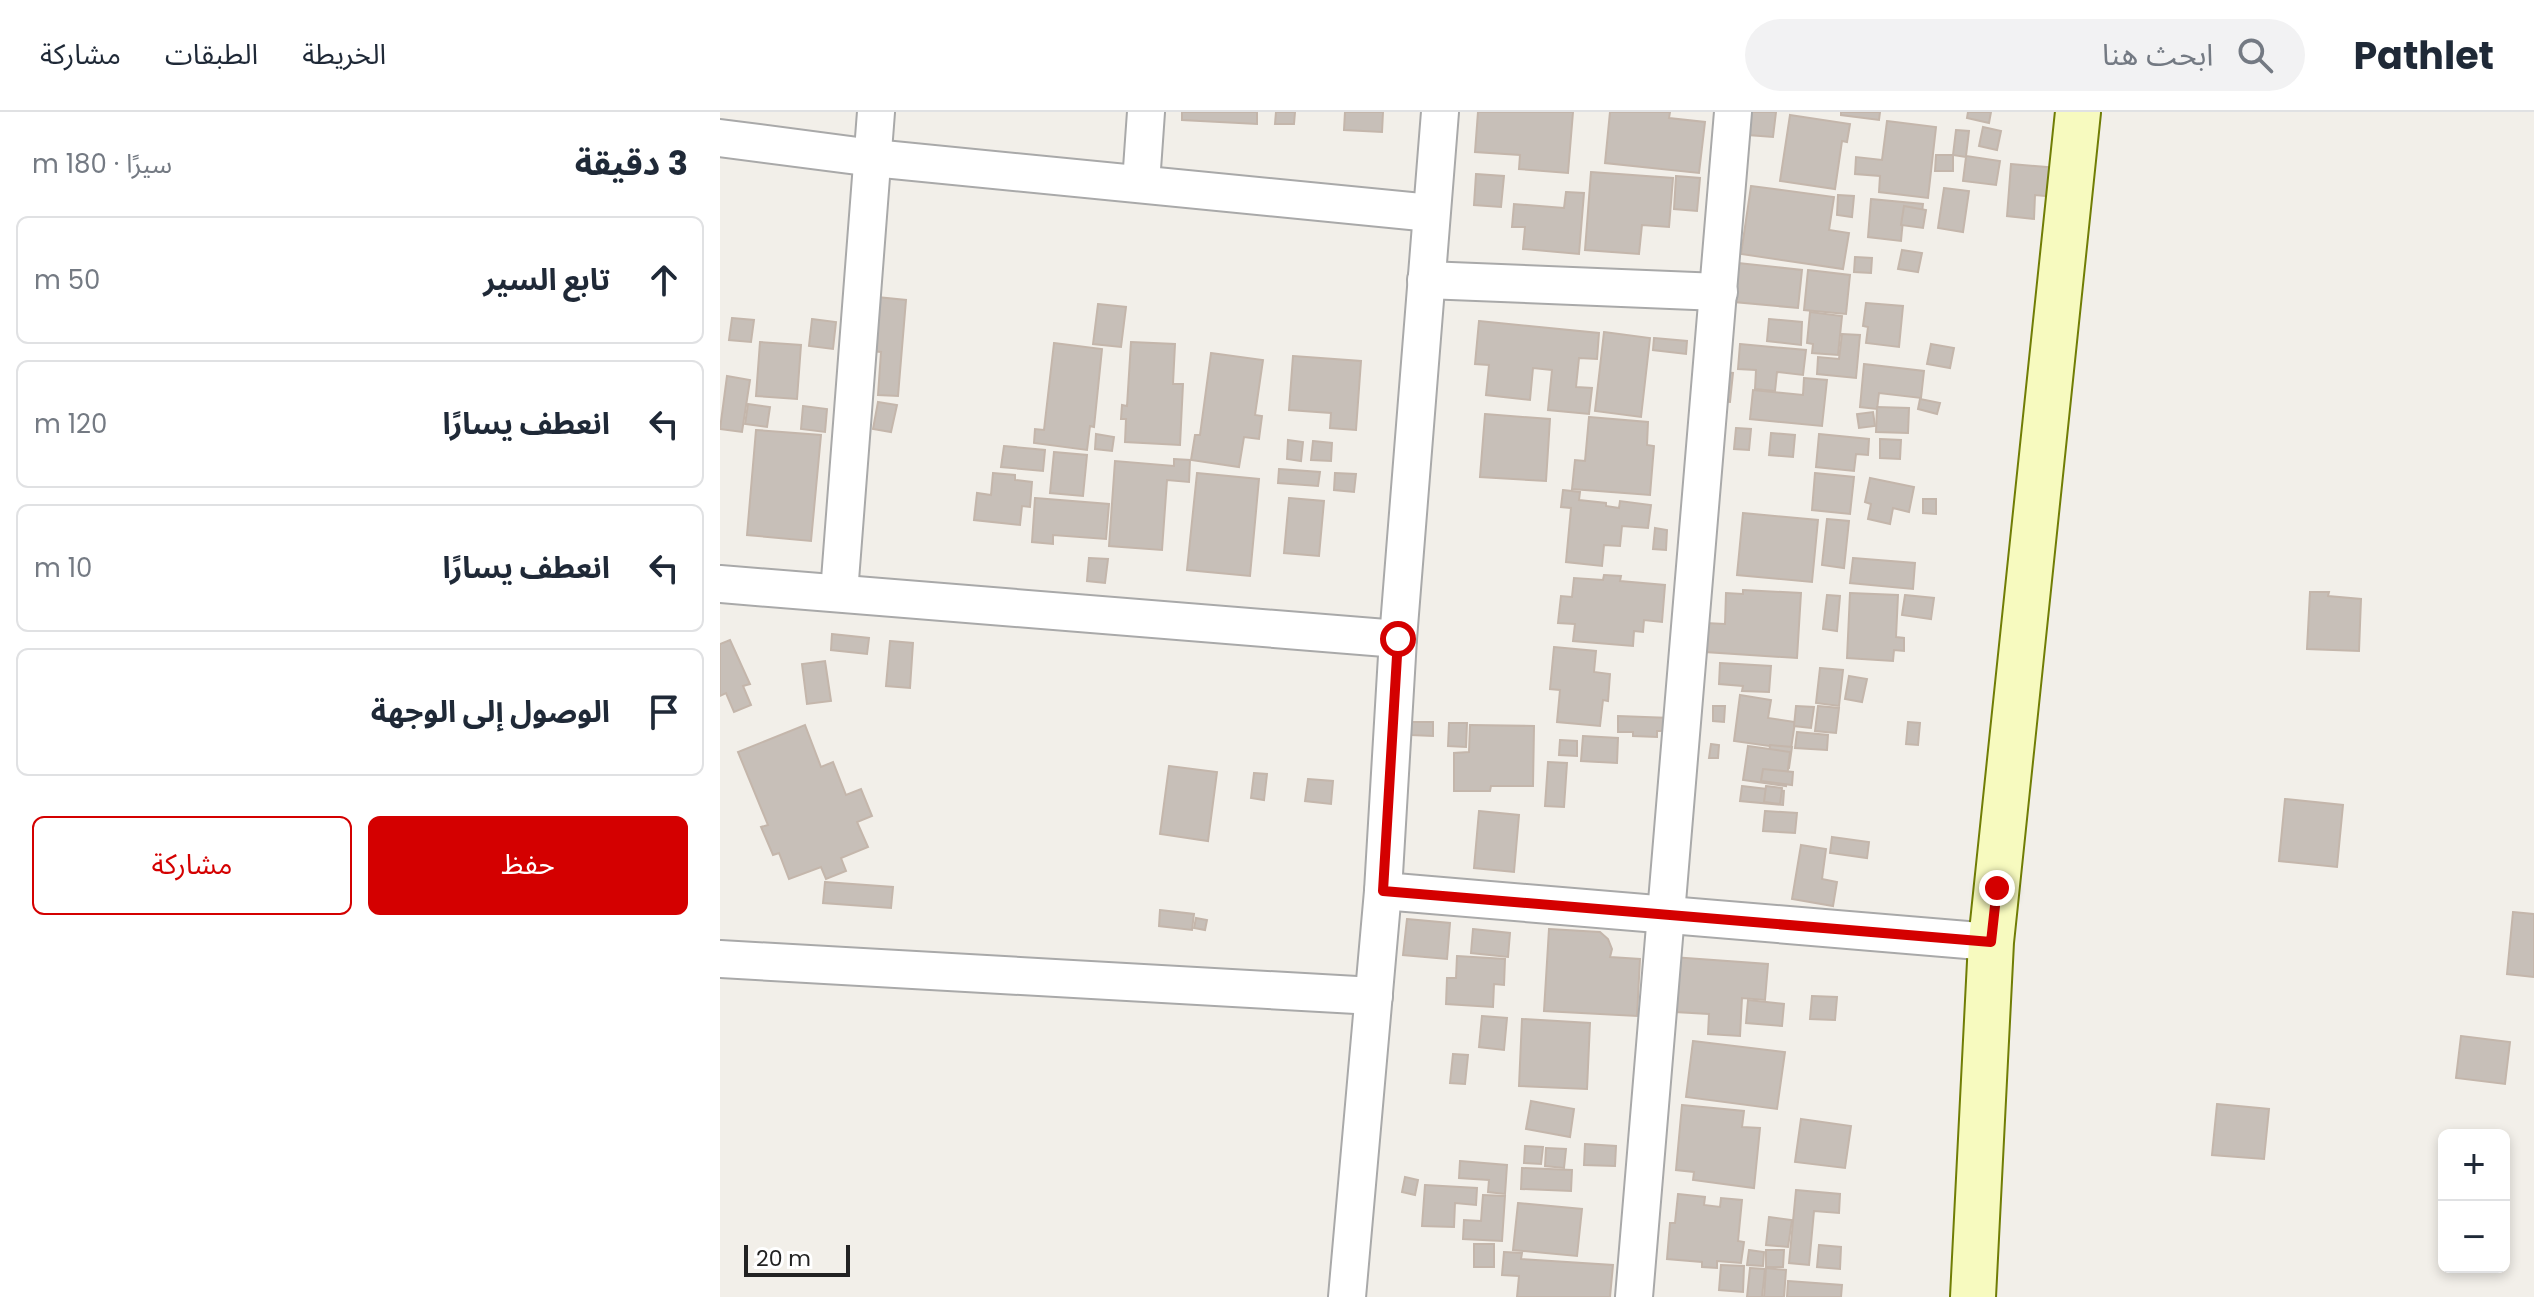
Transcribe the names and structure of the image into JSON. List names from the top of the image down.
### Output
{
  "scale_bar": "20 m",
  "page": {
    "header": "Pathlet",
    "search": "ابحث هنا",
    "nav": ["الخريطة", "الطبقات", "مشاركة"],
    "heading": ["3 دقيقة", "سيرًا · 180 m"],
    "list": [
      ["تابع السير", "50 m"],
      ["انعطف يسارًا", "120 m"],
      ["انعطف يسارًا", "10 m"],
      "الوصول إلى الوجهة"
    ],
    "buttons": ["حفظ", "مشاركة"],
    "map_buttons": ["+", "−"],
    "scale": "20 m"
  }
}
